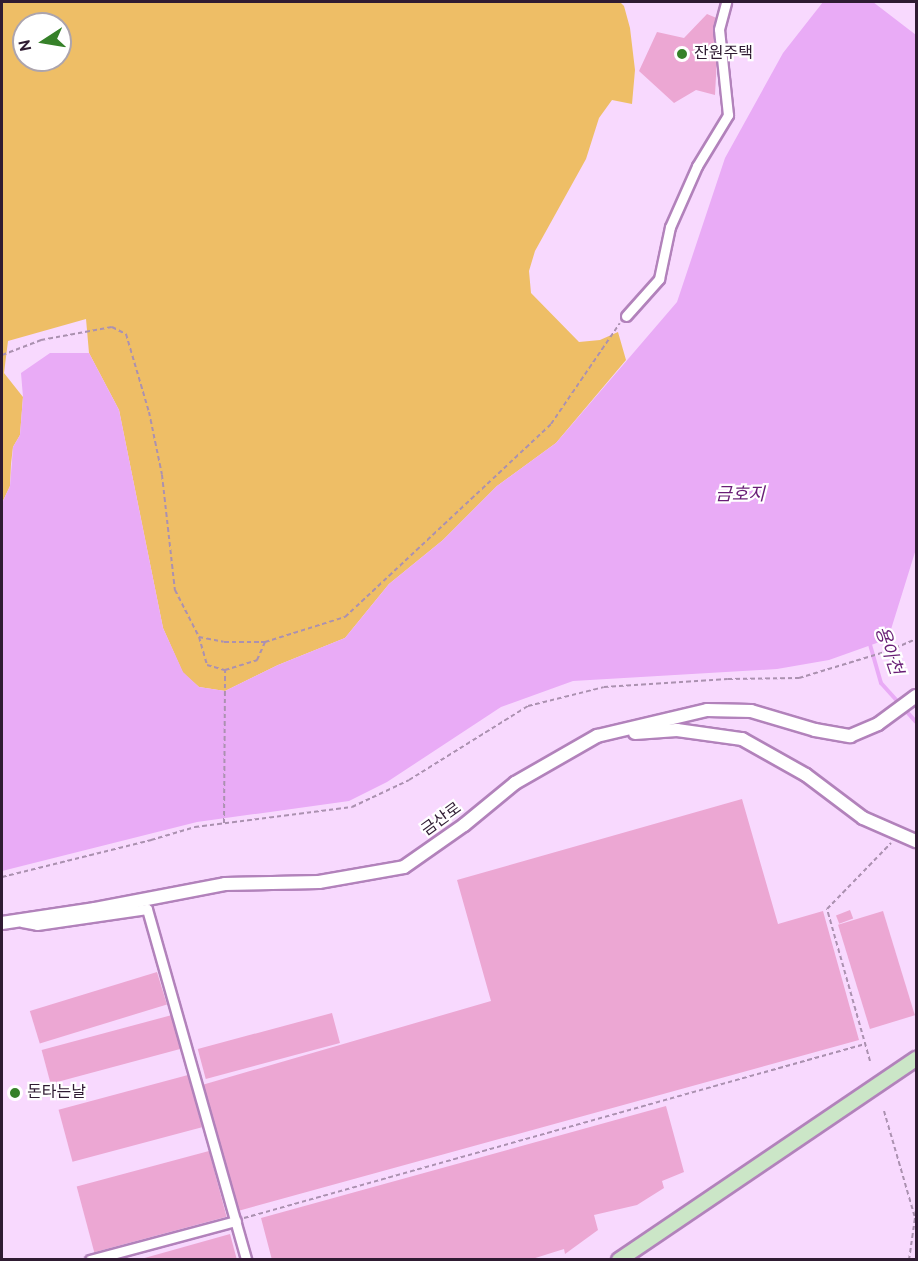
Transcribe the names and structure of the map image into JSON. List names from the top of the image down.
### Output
{
  "streets": {
    "street": ["금산로"]
  },
  "water": ["금호지", "용아천"],
  "places": ["잔원주택", "돈타는날"],
  "north": "left"
}
